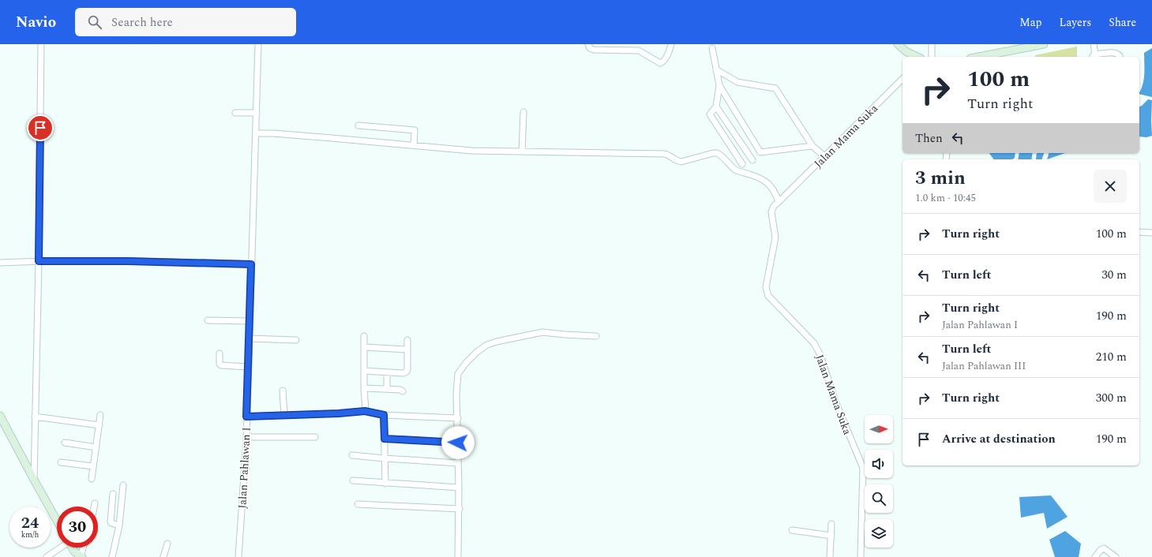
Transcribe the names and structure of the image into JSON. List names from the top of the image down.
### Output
{
  "streets": {
    "street": ["Jalan Mama Suka", "Jalan Pahlawan I"]
  },
  "north": "right",
  "page": {
    "header": "Navio",
    "search": "Search here",
    "nav": ["Map", "Layers", "Share"],
    "turn": ["100 m", "Turn right"],
    "then": "Then",
    "heading": ["3 min", "1.0 km · 10:45"],
    "list": [
      {
        "name": "Turn right",
        "value": "100 m"
      },
      {
        "name": "Turn left",
        "value": "30 m"
      },
      {
        "name": "Turn right",
        "note": "Jalan Pahlawan I",
        "value": "190 m"
      },
      {
        "name": "Turn left",
        "note": "Jalan Pahlawan III",
        "value": "210 m"
      },
      {
        "name": "Turn right",
        "value": "300 m"
      },
      {
        "name": "Arrive at destination",
        "value": "190 m"
      }
    ],
    "speed": "24 km/h",
    "limit": "30"
  }
}
